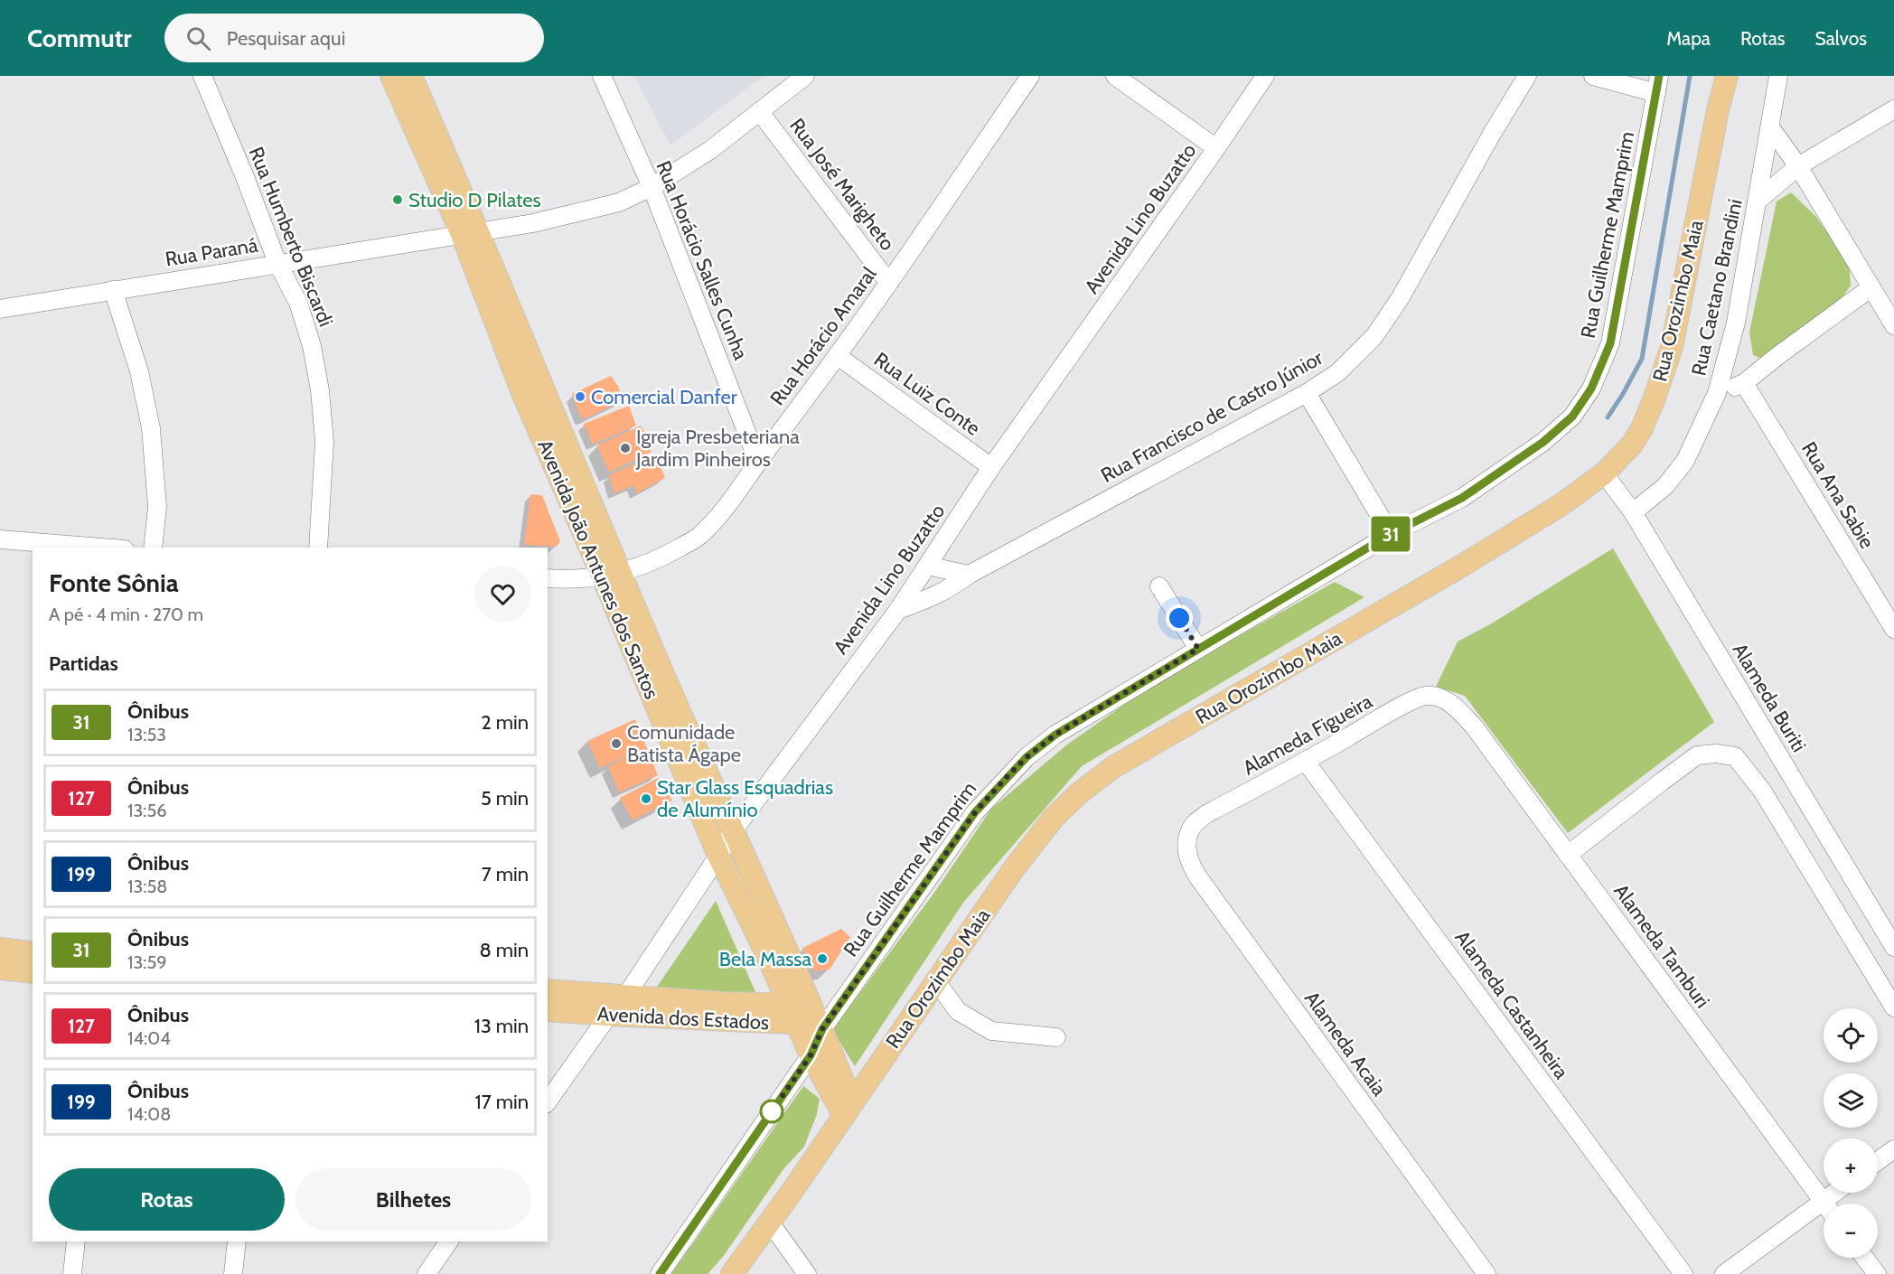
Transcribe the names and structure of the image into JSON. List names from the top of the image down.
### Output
{
  "streets": {
    "main road": ["Rua Orozimbo Maia", "Avenida João Antunes dos Santos", "Avenida dos Estados"],
    "street": [
      "Rua José Marigheto",
      "Avenida Lino Buzatto",
      "Rua Guilherme Mamprim",
      "Rua Humberto Biscardi",
      "Rua Paraná",
      "Rua Horácio Salles Cunha",
      "Rua Caetano Brandini",
      "Rua Horácio Amaral",
      "Rua Luiz Conte",
      "Rua Francisco de Castro Júnior",
      "Rua Ana Sabie",
      "Alameda Buriti",
      "Alameda Figueira",
      "Alameda Tamburi",
      "Alameda Castanheira",
      "Alameda Acaia"
    ]
  },
  "crossings": [
    ["Rua José Marigheto", "Rua Paraná"],
    ["Rua José Marigheto", "Rua Horácio Amaral"],
    ["Avenida Lino Buzatto", "Rua Luiz Conte"],
    ["Avenida Lino Buzatto", "Rua Francisco de Castro Júnior"],
    ["Avenida Lino Buzatto", "Avenida João Antunes dos Santos"],
    ["Avenida Lino Buzatto", "Avenida dos Estados"],
    ["Rua Guilherme Mamprim", "Avenida João Antunes dos Santos"],
    ["Rua Guilherme Mamprim", "Avenida dos Estados"],
    ["Rua Humberto Biscardi", "Rua Paraná"],
    ["Rua Paraná", "Rua Horácio Salles Cunha"],
    ["Rua Paraná", "Avenida João Antunes dos Santos"],
    ["Rua Horácio Salles Cunha", "Rua Horácio Amaral"],
    ["Rua Caetano Brandini", "Alameda Buriti"],
    ["Rua Orozimbo Maia", "Avenida João Antunes dos Santos"],
    ["Rua Orozimbo Maia", "Alameda Buriti"],
    ["Rua Horácio Amaral", "Rua Luiz Conte"],
    ["Rua Horácio Amaral", "Avenida João Antunes dos Santos"],
    ["Avenida João Antunes dos Santos", "Avenida dos Estados"],
    ["Alameda Figueira", "Alameda Tamburi"],
    ["Alameda Figueira", "Alameda Castanheira"],
    ["Alameda Figueira", "Alameda Acaia"]
  ],
  "places": [
    "Studio D Pilates",
    "Comercial Danfer",
    "Igreja Presbeteriana Jardim Pinheiros",
    "Comunidade Batista Ágape",
    "Star Glass Esquadrias de Alumínio",
    "Bela Massa"
  ],
  "lines": ["bus line 31"],
  "page": {
    "header": "Commutr",
    "search": "Pesquisar aqui",
    "nav": ["Mapa", "Rotas", "Salvos"],
    "on_map": "31",
    "heading": [
      ["Fonte Sônia", "A pé · 4 min · 270 m"],
      "Partidas"
    ],
    "list": [
      {
        "mark": "31",
        "name": "Ônibus",
        "note": "13:53",
        "value": "2 min"
      },
      {
        "mark": "127",
        "name": "Ônibus",
        "note": "13:56",
        "value": "5 min"
      },
      {
        "mark": "199",
        "name": "Ônibus",
        "note": "13:58",
        "value": "7 min"
      },
      {
        "mark": "31",
        "name": "Ônibus",
        "note": "13:59",
        "value": "8 min"
      },
      {
        "mark": "127",
        "name": "Ônibus",
        "note": "14:04",
        "value": "13 min"
      },
      {
        "mark": "199",
        "name": "Ônibus",
        "note": "14:08",
        "value": "17 min"
      }
    ],
    "map_buttons": ["+", "−"],
    "buttons": ["Rotas", "Bilhetes"]
  }
}
